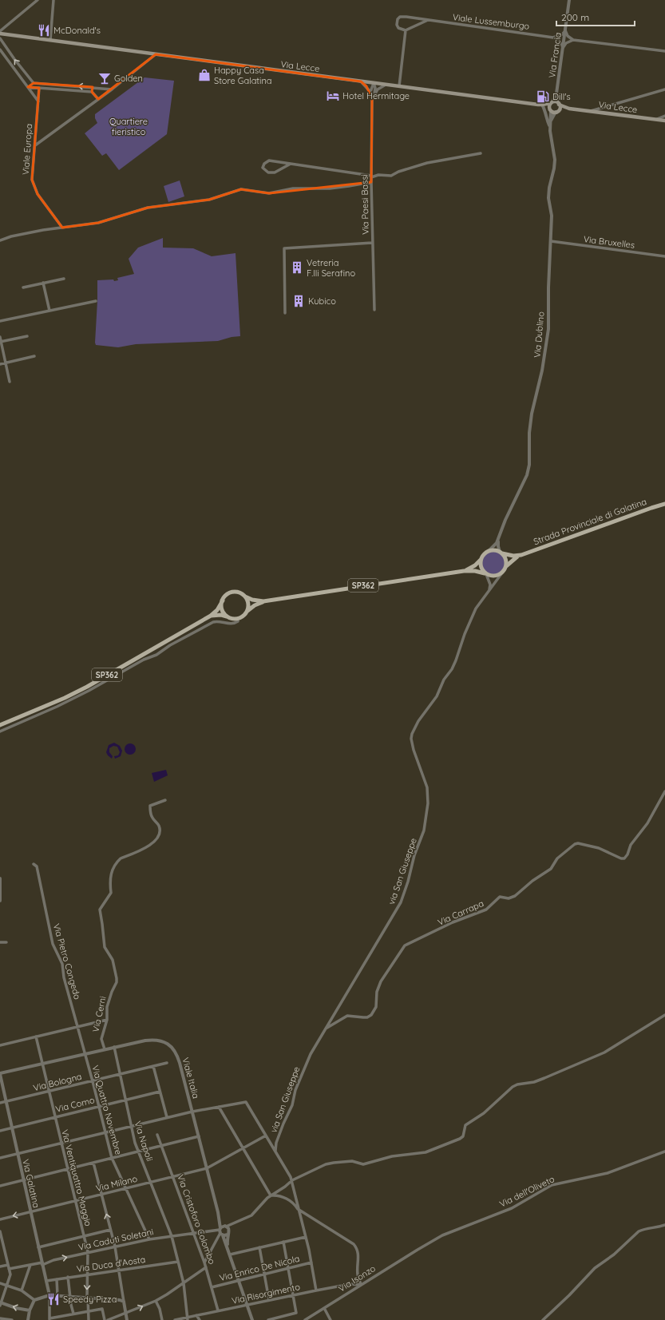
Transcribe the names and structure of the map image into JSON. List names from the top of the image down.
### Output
{
  "streets": {
    "main road": ["Via Lecce", "Strada Provinciale di Galatina", "SP362"],
    "street": [
      "Viale Lussemburgo",
      "Via Francia",
      "Viale Europa",
      "Via Paesi Bassi",
      "Via Bruxelles",
      "Via Dublino",
      "via San Giuseppe",
      "Via Carrapa",
      "Via Pietro Congedo",
      "Via Cerni",
      "Viale Italia",
      "Via Bologna",
      "Via Como",
      "Via Quattro Novembre",
      "Via Napoli",
      "Via Ventiquattro Maggio",
      "Via Galatina",
      "Via Milano",
      "Via dell'Oliveto",
      "Via Cristoforo Colombo",
      "Via Caduti Soletani",
      "Via Duca d'Aosta",
      "Via Enrico De Nicola",
      "Via Isonzo",
      "Via Risorgimento"
    ]
  },
  "crossings": [
    ["Via Lecce", "Via Paesi Bassi"],
    ["Via Lecce", "Via Dublino"],
    ["Via Bruxelles", "Via Dublino"],
    ["Via Dublino", "Strada Provinciale di Galatina"],
    ["Via Dublino", "SP362"],
    ["Via Dublino", "via San Giuseppe"],
    ["Strada Provinciale di Galatina", "SP362"],
    ["Strada Provinciale di Galatina", "via San Giuseppe"],
    ["SP362", "via San Giuseppe"],
    ["via San Giuseppe", "Via Carrapa"],
    ["Via Pietro Congedo", "Viale Italia"],
    ["Via Pietro Congedo", "Via Quattro Novembre"],
    ["Via Cerni", "Viale Italia"],
    ["Viale Italia", "Via Quattro Novembre"],
    ["Viale Italia", "Via Napoli"],
    ["Viale Italia", "Via Ventiquattro Maggio"],
    ["Viale Italia", "Via Galatina"],
    ["Viale Italia", "Via Milano"],
    ["Viale Italia", "Via Caduti Soletani"],
    ["Viale Italia", "Via Enrico De Nicola"],
    ["Viale Italia", "Via Risorgimento"],
    ["Via Bologna", "Via Quattro Novembre"],
    ["Via Bologna", "Via Napoli"],
    ["Via Bologna", "Via Ventiquattro Maggio"],
    ["Via Bologna", "Via Galatina"],
    ["Via Como", "Via Quattro Novembre"],
    ["Via Como", "Via Napoli"],
    ["Via Como", "Via Ventiquattro Maggio"],
    ["Via Como", "Via Galatina"],
    ["Via Quattro Novembre", "Via Milano"],
    ["Via Quattro Novembre", "Via Caduti Soletani"],
    ["Via Napoli", "Via Milano"],
    ["Via Napoli", "Via Caduti Soletani"],
    ["Via Napoli", "Via Duca d'Aosta"],
    ["Via Napoli", "Via Risorgimento"],
    ["Via Ventiquattro Maggio", "Via Milano"],
    ["Via Ventiquattro Maggio", "Via Caduti Soletani"],
    ["Via Ventiquattro Maggio", "Via Duca d'Aosta"],
    ["Via Galatina", "Via Milano"],
    ["Via Galatina", "Via Caduti Soletani"],
    ["Via Galatina", "Via Duca d'Aosta"],
    ["Via Milano", "Via Cristoforo Colombo"],
    ["Via dell'Oliveto", "Via Isonzo"],
    ["Via Cristoforo Colombo", "Via Caduti Soletani"],
    ["Via Cristoforo Colombo", "Via Enrico De Nicola"],
    ["Via Cristoforo Colombo", "Via Risorgimento"],
    ["Via Isonzo", "Via Risorgimento"]
  ],
  "parks": ["Quartiere fieristico"],
  "places": {
    "restaurant": ["McDonald's", "Speedy Pizza"],
    "shop": ["Happy Casa Store Galatina"],
    "bar": ["Golden"],
    "hotel": ["Hotel Hermitage"],
    "fuel station": ["Dill's"],
    "building": ["Vetreria F.lli Serafino", "Kubico"]
  },
  "scale_bar": "200 m"
}
